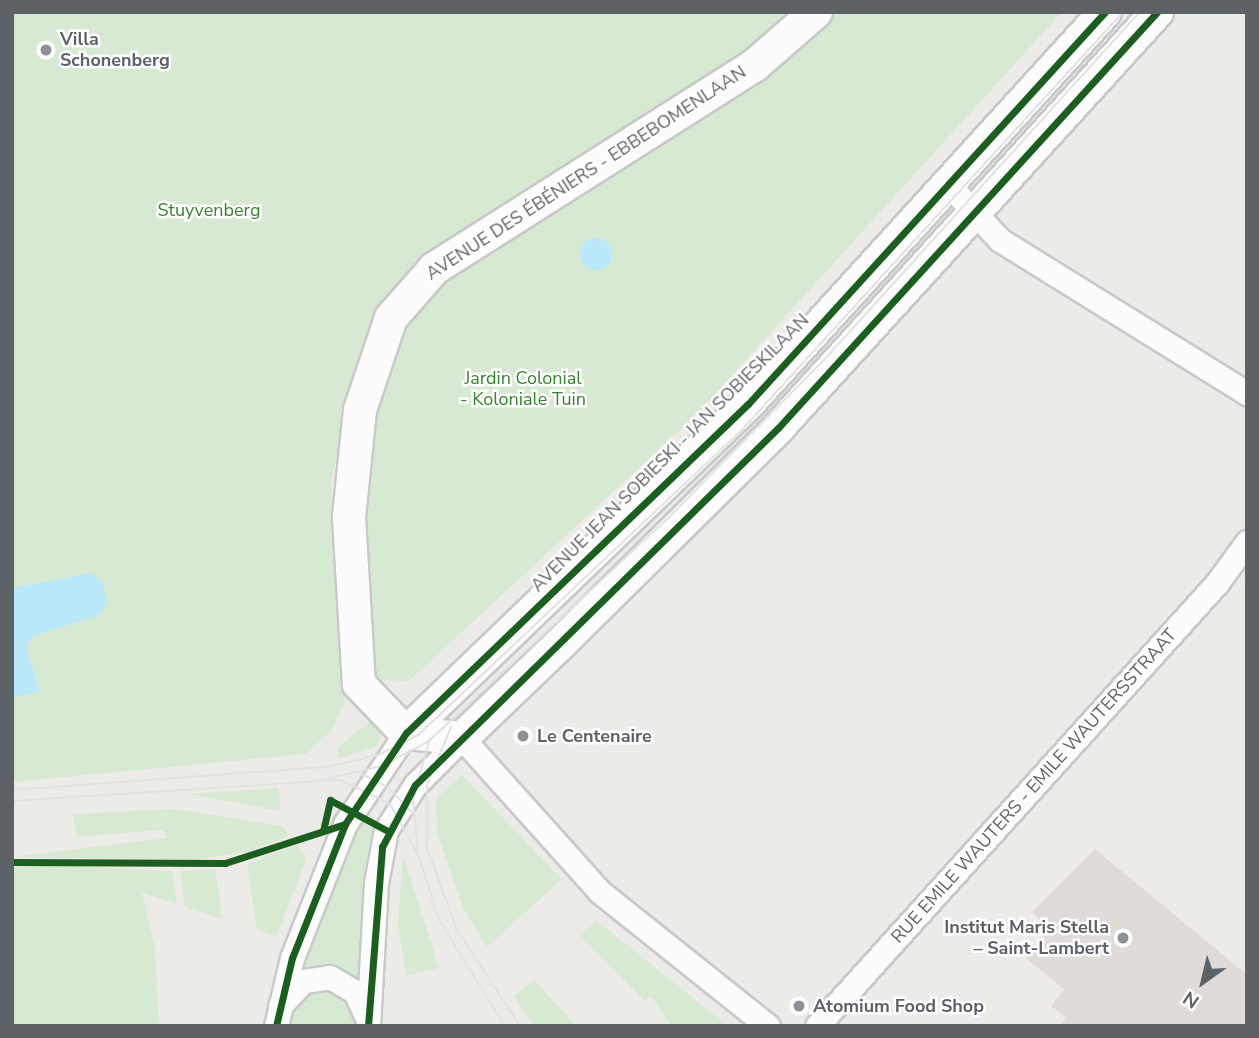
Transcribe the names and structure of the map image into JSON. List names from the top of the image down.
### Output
{
  "streets": {
    "street": ["AVENUE DES ÉBÉNIERS - EBBEBOMENLAAN", "AVENUE JEAN SOBIESKI - JAN SOBIESKILAAN", "RUE EMILE WAUTERS - EMILE WAUTERSSTRAAT"]
  },
  "crossings": [
    ["AVENUE DES ÉBÉNIERS - EBBEBOMENLAAN", "AVENUE JEAN SOBIESKI - JAN SOBIESKILAAN"]
  ],
  "parks": ["Stuyvenberg", "Jardin Colonial - Koloniale Tuin"],
  "places": [
    "Villa Schonenberg",
    "Le Centenaire",
    "Institut Maris Stella – Saint-Lambert",
    "Atomium Food Shop"
  ],
  "north": "bottom left"
}
